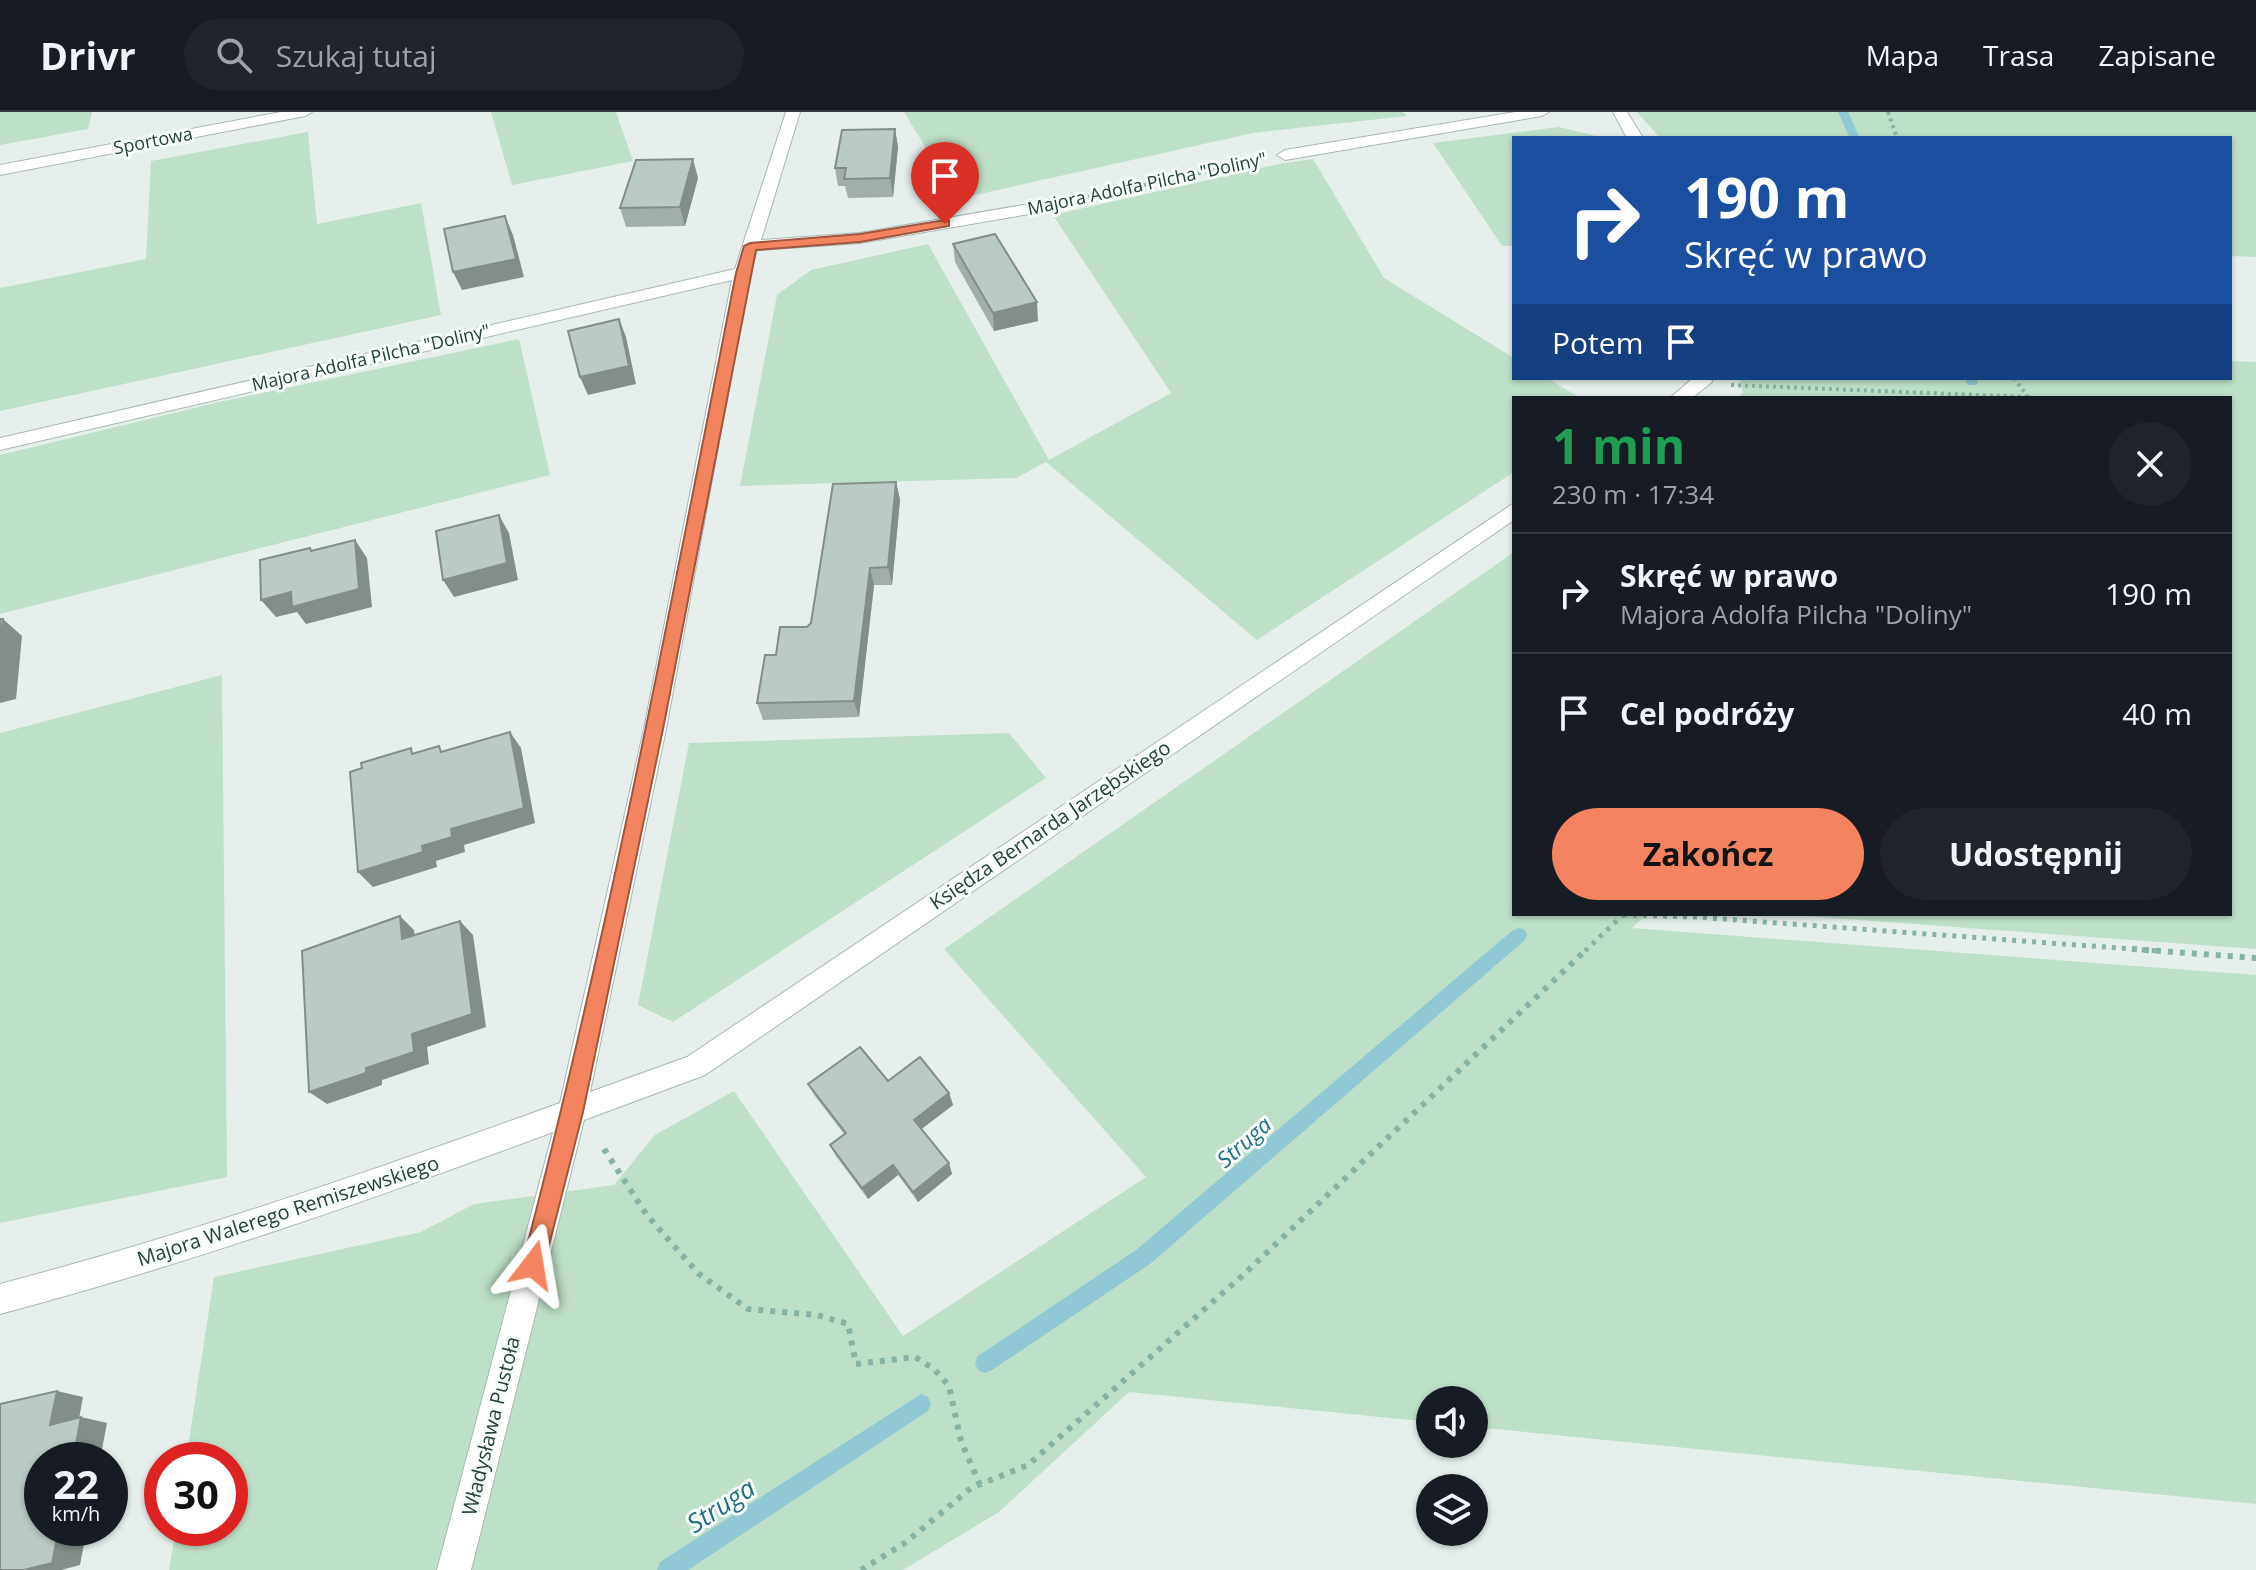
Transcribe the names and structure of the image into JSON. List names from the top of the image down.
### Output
{
  "streets": {
    "street": [
      "Sportowa",
      "Majora Adolfa Pilcha \"Doliny\"",
      "Księdza Bernarda Jarzębskiego",
      "Majora Walerego Remiszewskiego",
      "Władysława Pustoła"
    ]
  },
  "crossings": [
    ["Majora Adolfa Pilcha \"Doliny\"", "Władysława Pustoła"],
    ["Księdza Bernarda Jarzębskiego", "Majora Walerego Remiszewskiego"],
    ["Księdza Bernarda Jarzębskiego", "Władysława Pustoła"],
    ["Majora Walerego Remiszewskiego", "Władysława Pustoła"]
  ],
  "water": ["Struga"],
  "page": {
    "header": "Drivr",
    "search": "Szukaj tutaj",
    "nav": ["Mapa", "Trasa", "Zapisane"],
    "turn": ["190 m", "Skręć w prawo"],
    "then": "Potem",
    "heading": ["1 min", "230 m · 17:34"],
    "list": [
      {
        "name": "Skręć w prawo",
        "note": "Majora Adolfa Pilcha \"Doliny\"",
        "value": "190 m"
      },
      {
        "name": "Cel podróży",
        "value": "40 m"
      }
    ],
    "buttons": ["Zakończ", "Udostępnij"],
    "speed": "22 km/h",
    "limit": "30"
  }
}
